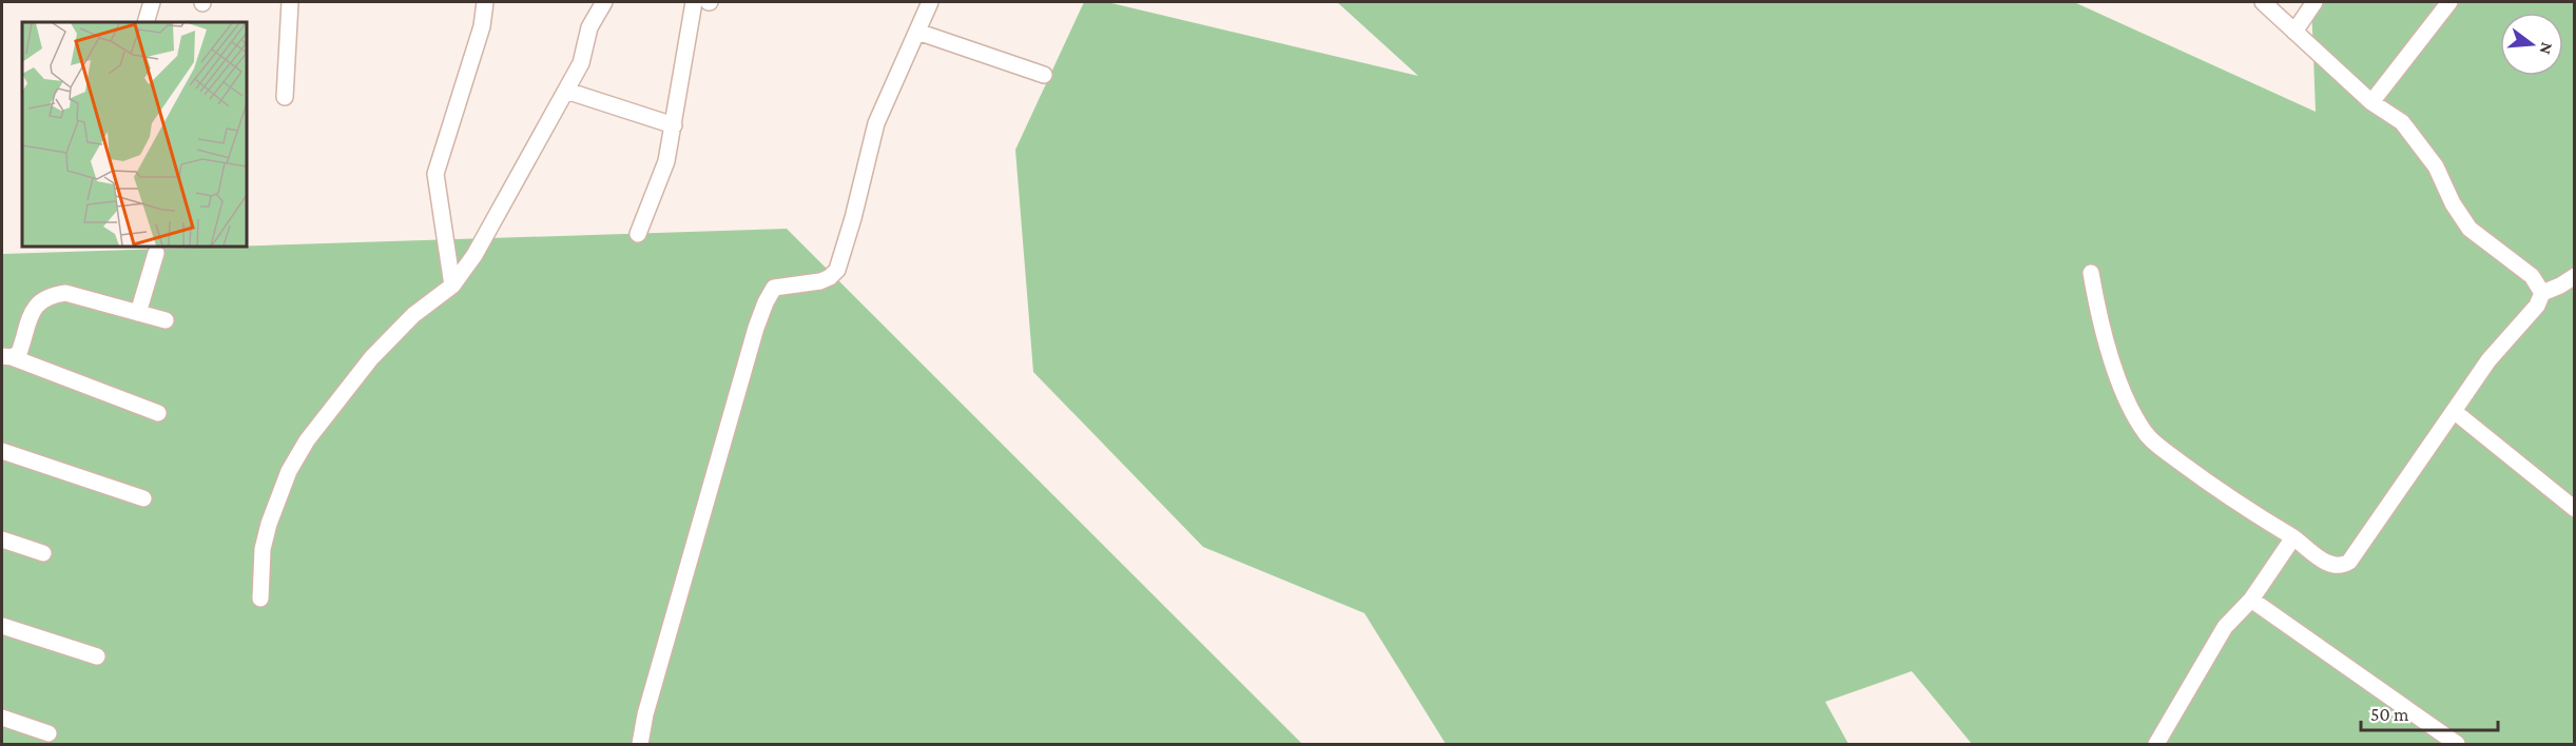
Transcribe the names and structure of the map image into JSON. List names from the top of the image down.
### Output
{
  "scale_bar": "50 m",
  "north": "right"
}
